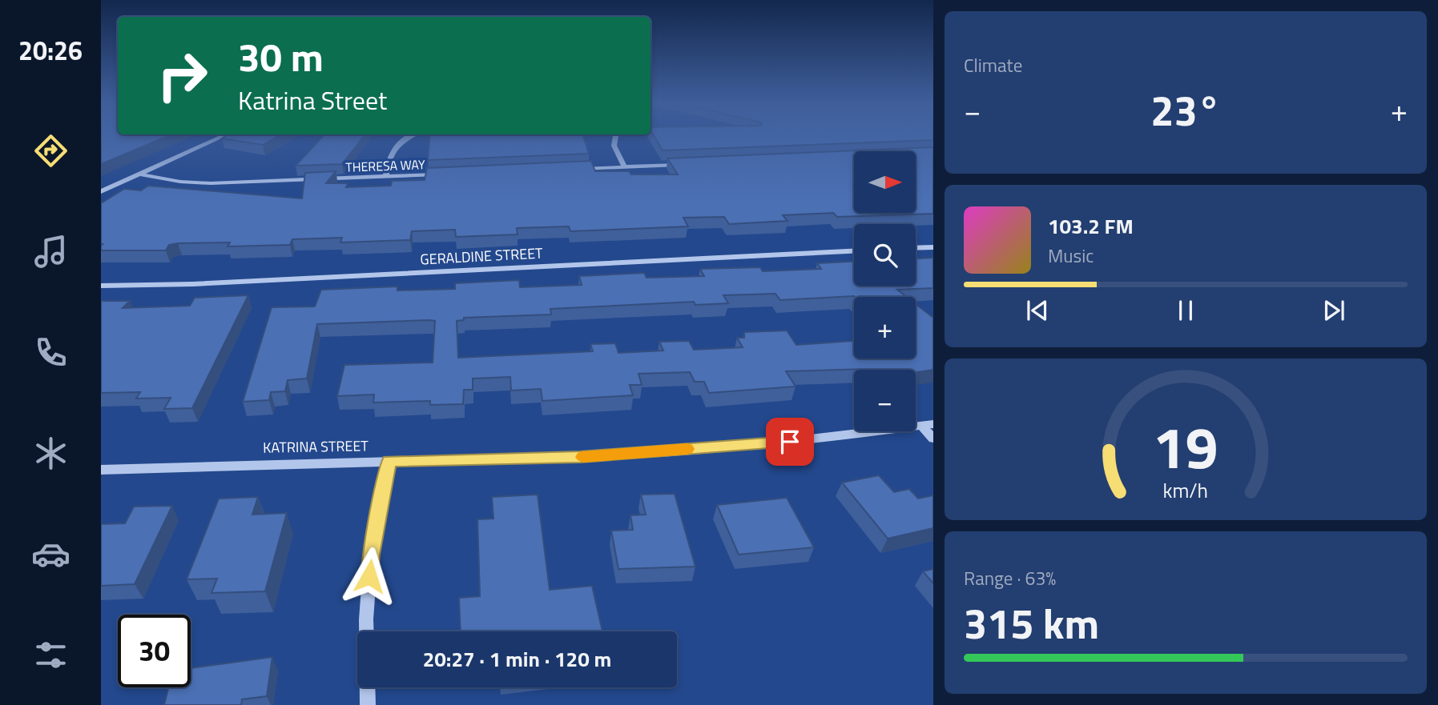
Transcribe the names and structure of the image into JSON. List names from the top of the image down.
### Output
{
  "streets": {
    "street": ["THERESA WAY", "GERALDINE STREET", "KATRINA STREET"]
  },
  "north": "right",
  "page": {
    "tabs": "20:26",
    "tile": [
      "Climate",
      ["Range · 63%", "315 km"]
    ],
    "turn": ["30 m", "Katrina Street"],
    "heat": ["−", "23°", "+"],
    "map_buttons": ["+", "−"],
    "song": ["103.2 FM", "Music"],
    "limit": "30",
    "trip": "20:27 · 1 min · 120 m",
    "gauge": ["19", "km/h"]
  }
}
